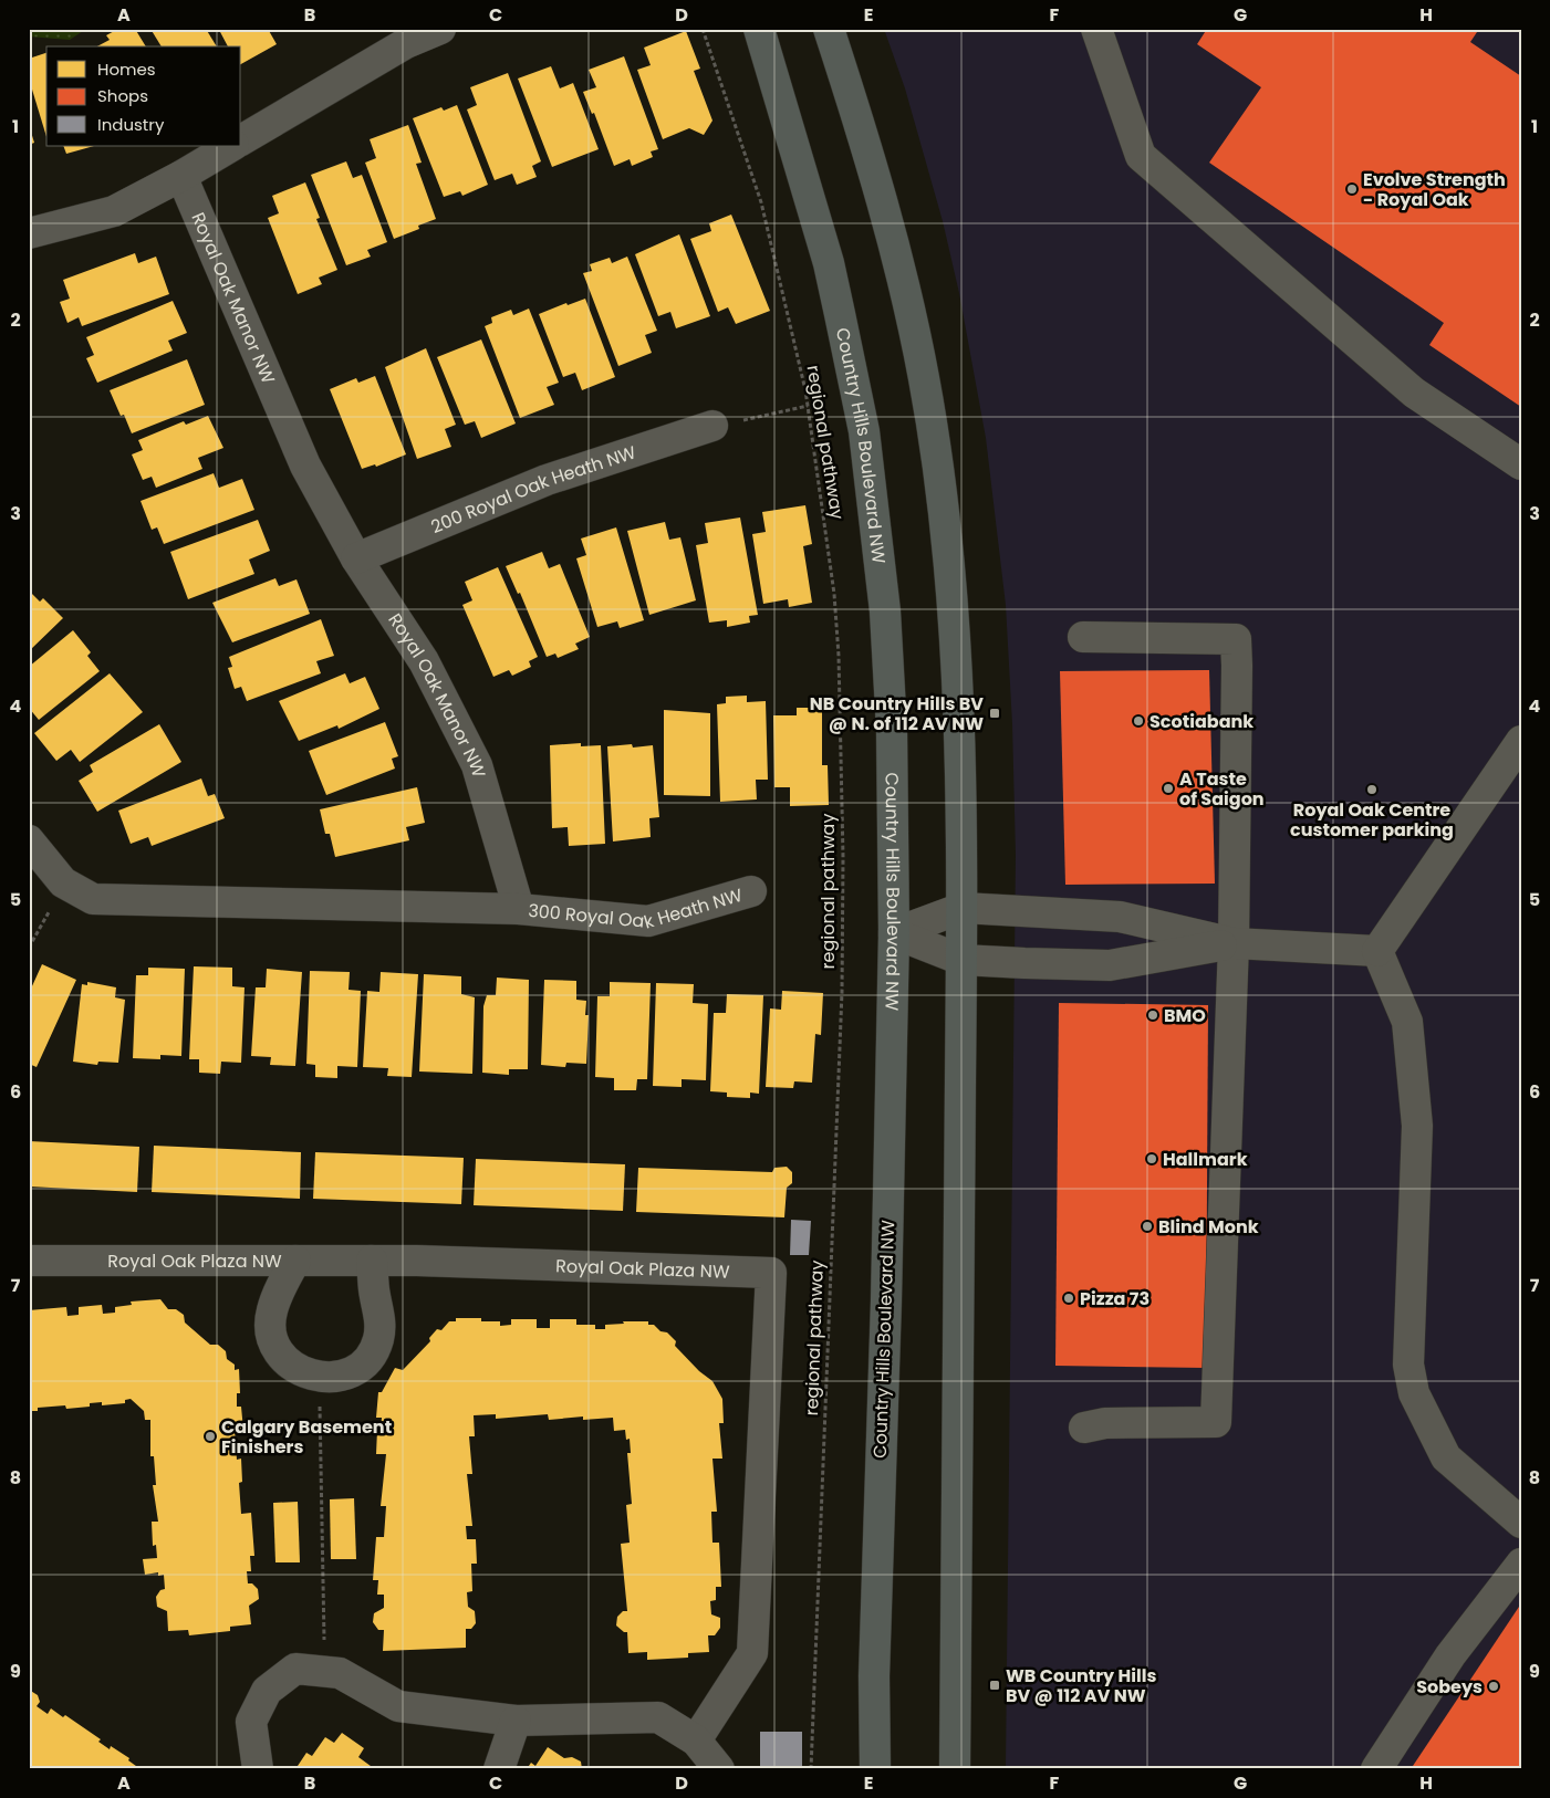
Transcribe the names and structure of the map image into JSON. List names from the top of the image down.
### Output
{
  "streets": {
    "main road": ["Country Hills Boulevard NW"],
    "street": [
      "Royal Oak Manor NW",
      "200 Royal Oak Heath NW",
      "300 Royal Oak Heath NW",
      "Royal Oak Plaza NW"
    ],
    "path": ["regional pathway"]
  },
  "crossings": [
    ["Royal Oak Manor NW", "200 Royal Oak Heath NW"],
    ["Royal Oak Manor NW", "300 Royal Oak Heath NW"]
  ],
  "places": {
    "other": [
      "Evolve Strength - Royal Oak",
      "Scotiabank",
      "A Taste of Saigon",
      "Royal Oak Centre customer parking",
      "BMO",
      "Hallmark",
      "Blind Monk",
      "Pizza 73",
      "Calgary Basement Finishers",
      "Sobeys"
    ],
    "transit": ["NB Country Hills BV @ N. of 112 AV NW", "WB Country Hills BV @ 112 AV NW"]
  },
  "legend": ["Homes", "Shops", "Industry"],
  "grid": {
    "columns": [
      "A",
      "B",
      "C",
      "D",
      "E",
      "F",
      "G",
      "H"
    ],
    "rows": [
      "1",
      "2",
      "3",
      "4",
      "5",
      "6",
      "7",
      "8",
      "9"
    ]
  }
}
